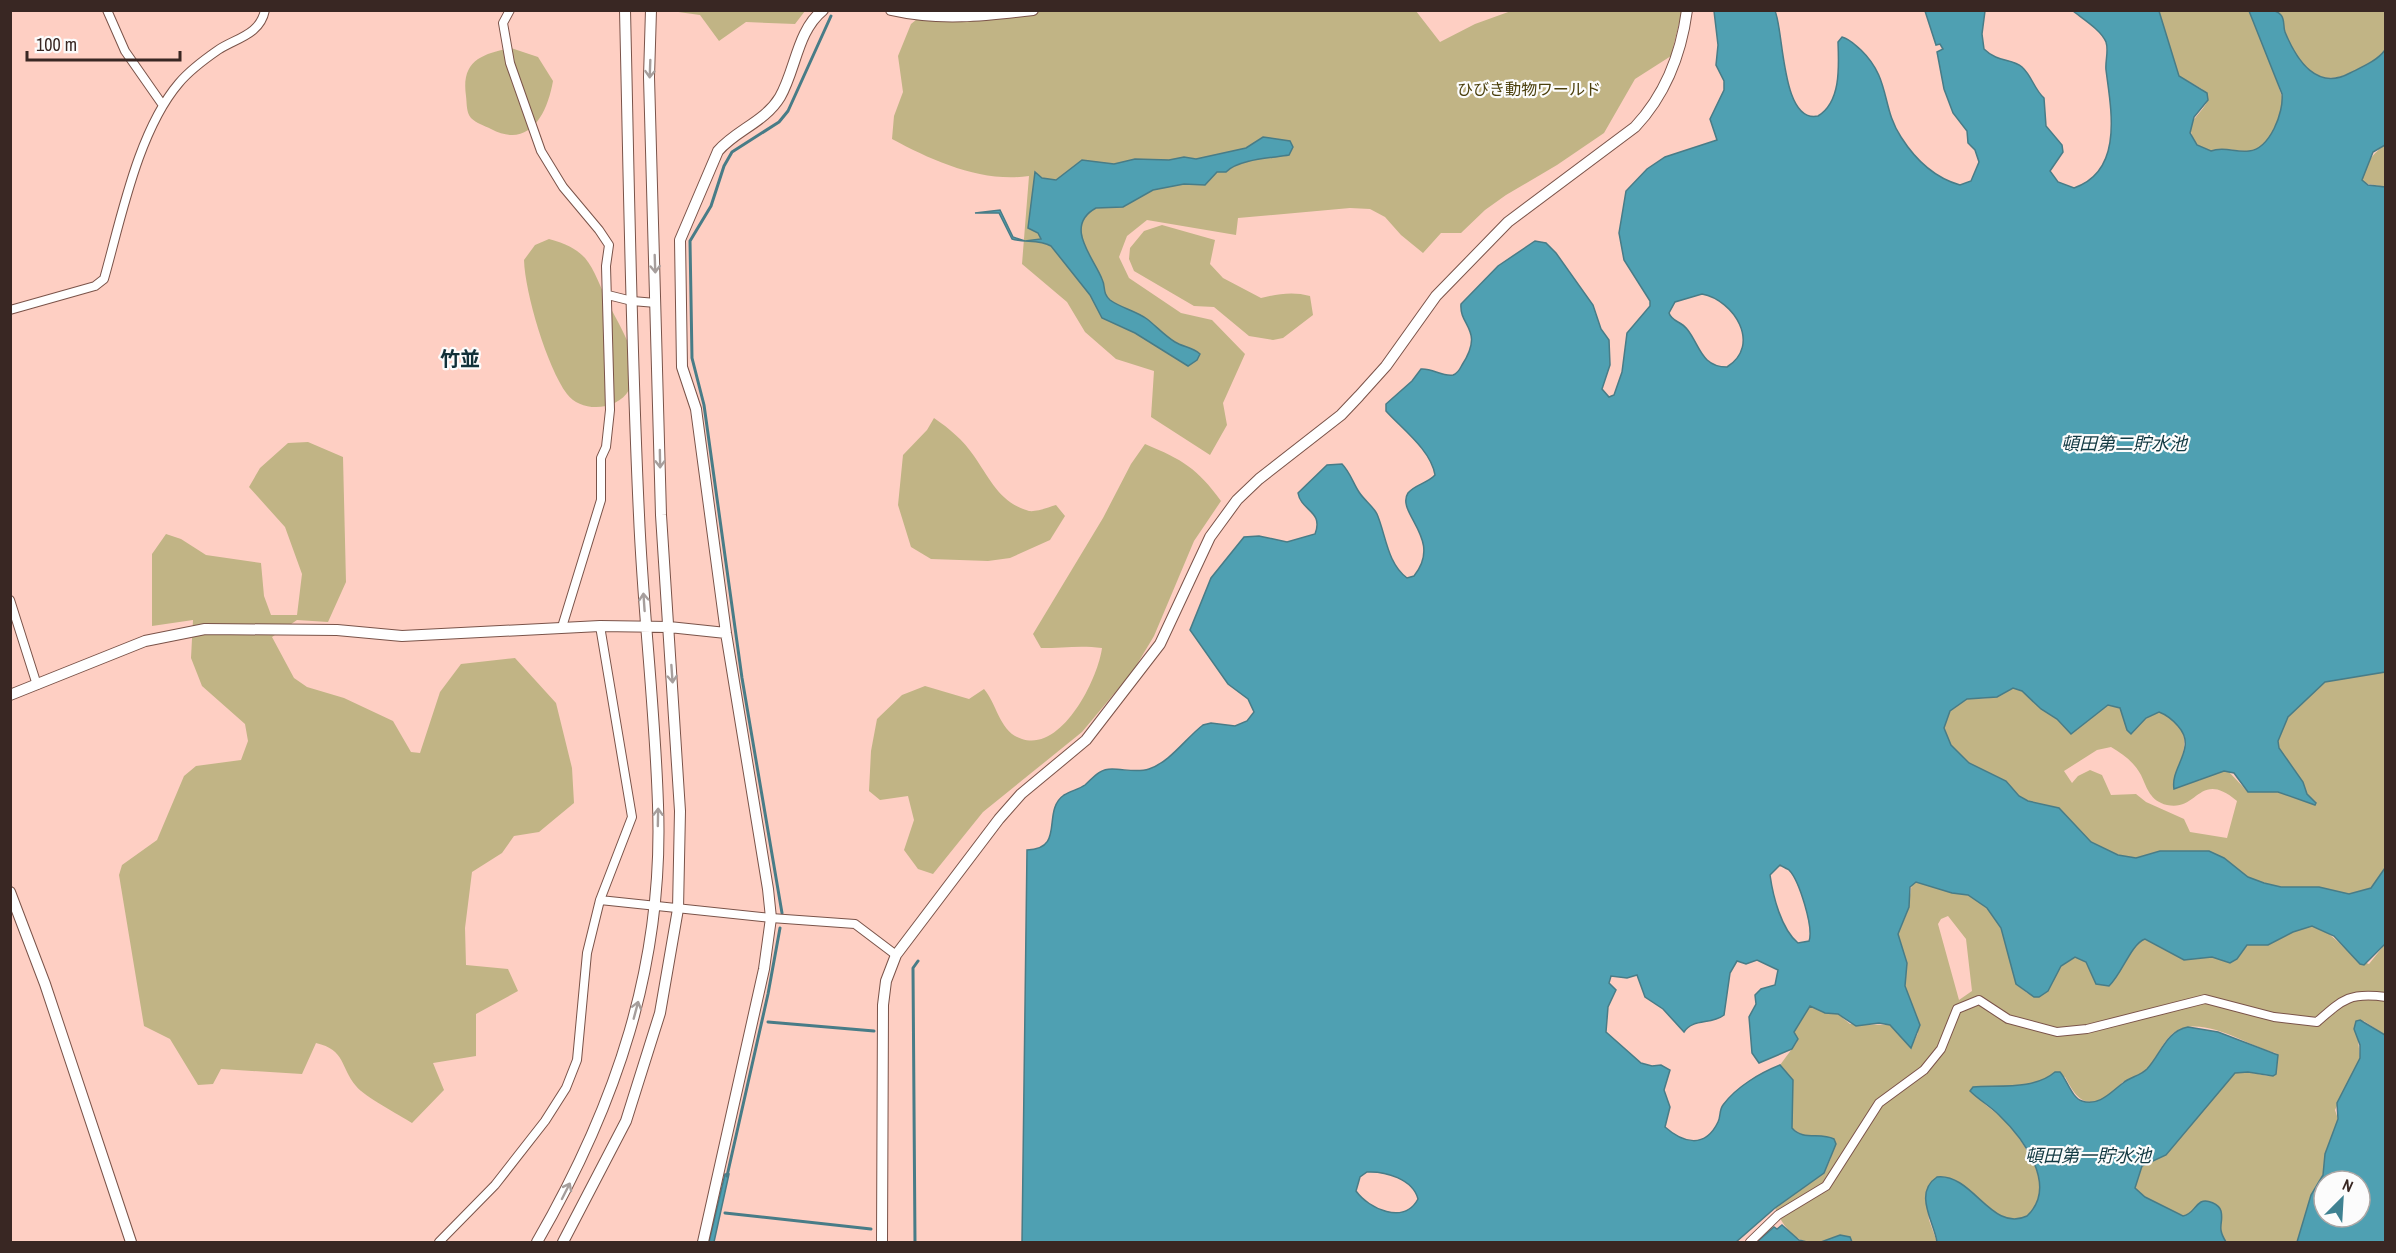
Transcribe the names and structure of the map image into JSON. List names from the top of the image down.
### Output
{
  "districts": ["竹並"],
  "water": ["頓田第二貯水池", "頓田第一貯水池"],
  "parks": ["ひびき動物ワールド"],
  "scale_bar": "100 m",
  "north": "top right"
}
